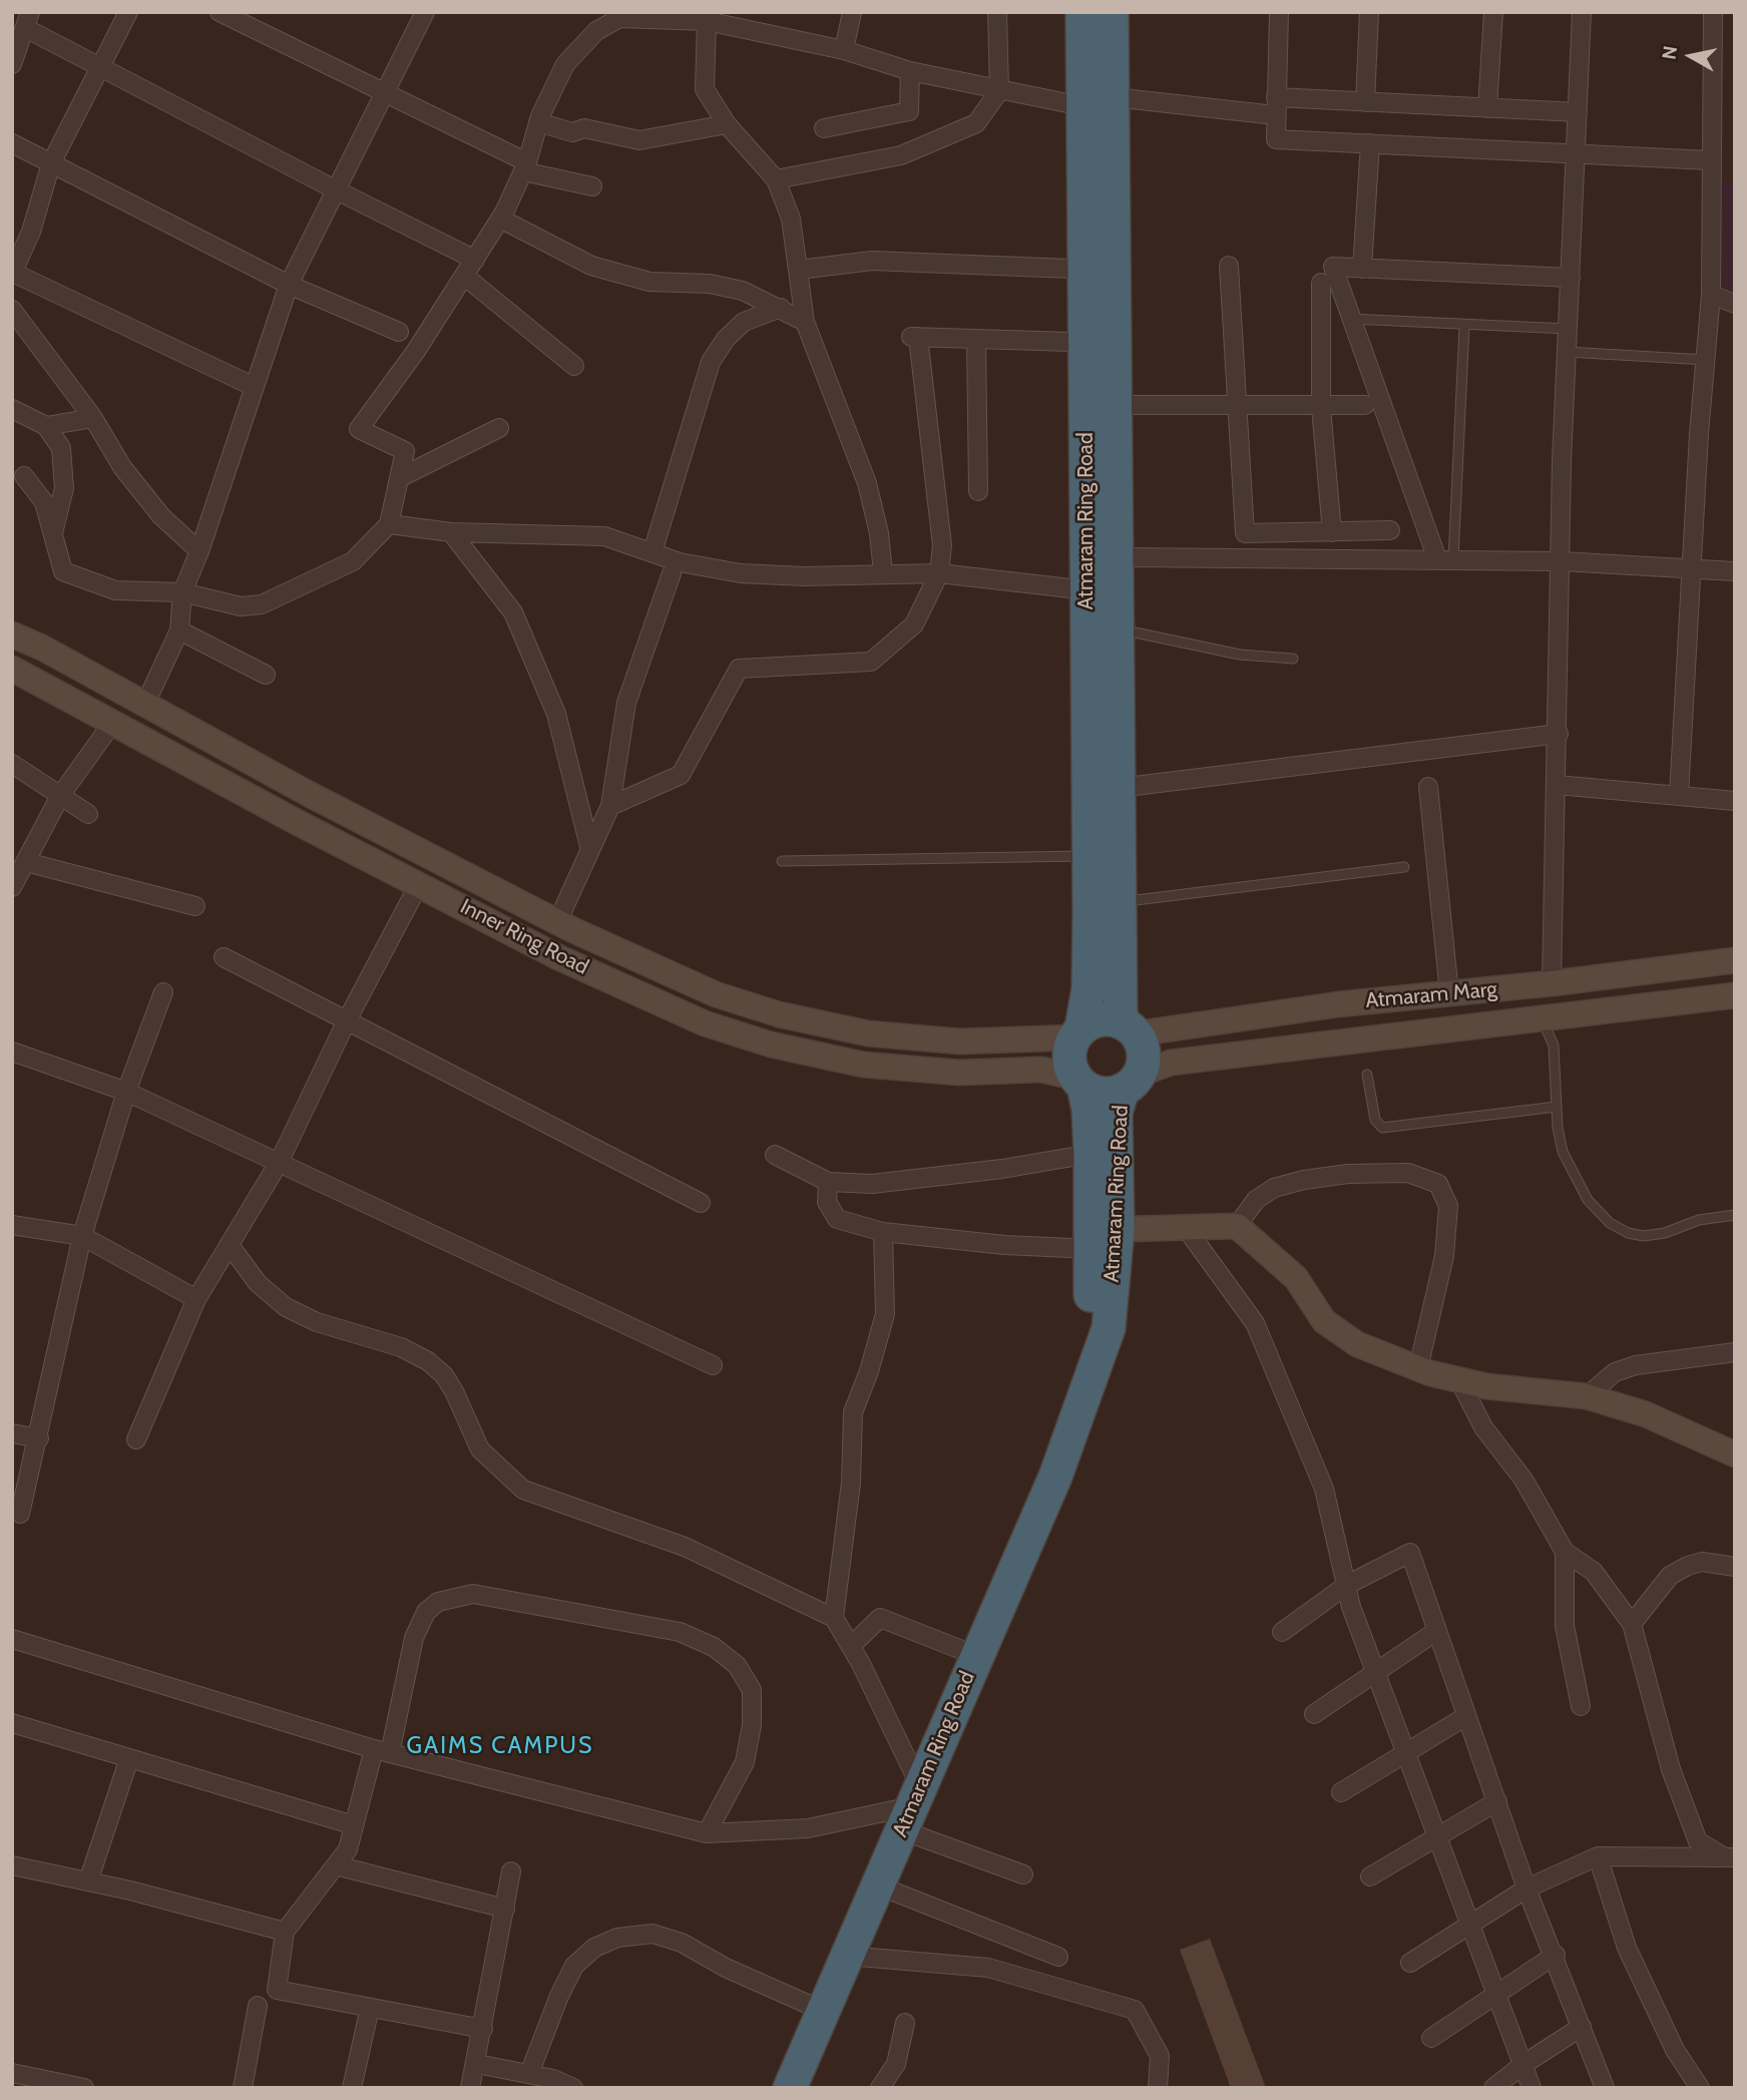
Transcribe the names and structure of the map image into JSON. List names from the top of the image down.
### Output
{
  "streets": {
    "highway": ["Atmaram Ring Road"],
    "main road": ["Inner Ring Road", "Atmaram Marg"]
  },
  "crossings": [
    ["Atmaram Ring Road", "Inner Ring Road"],
    ["Atmaram Ring Road", "Atmaram Marg"],
    ["Inner Ring Road", "Atmaram Marg"]
  ],
  "districts": ["GAIMS CAMPUS"],
  "north": "left"
}
